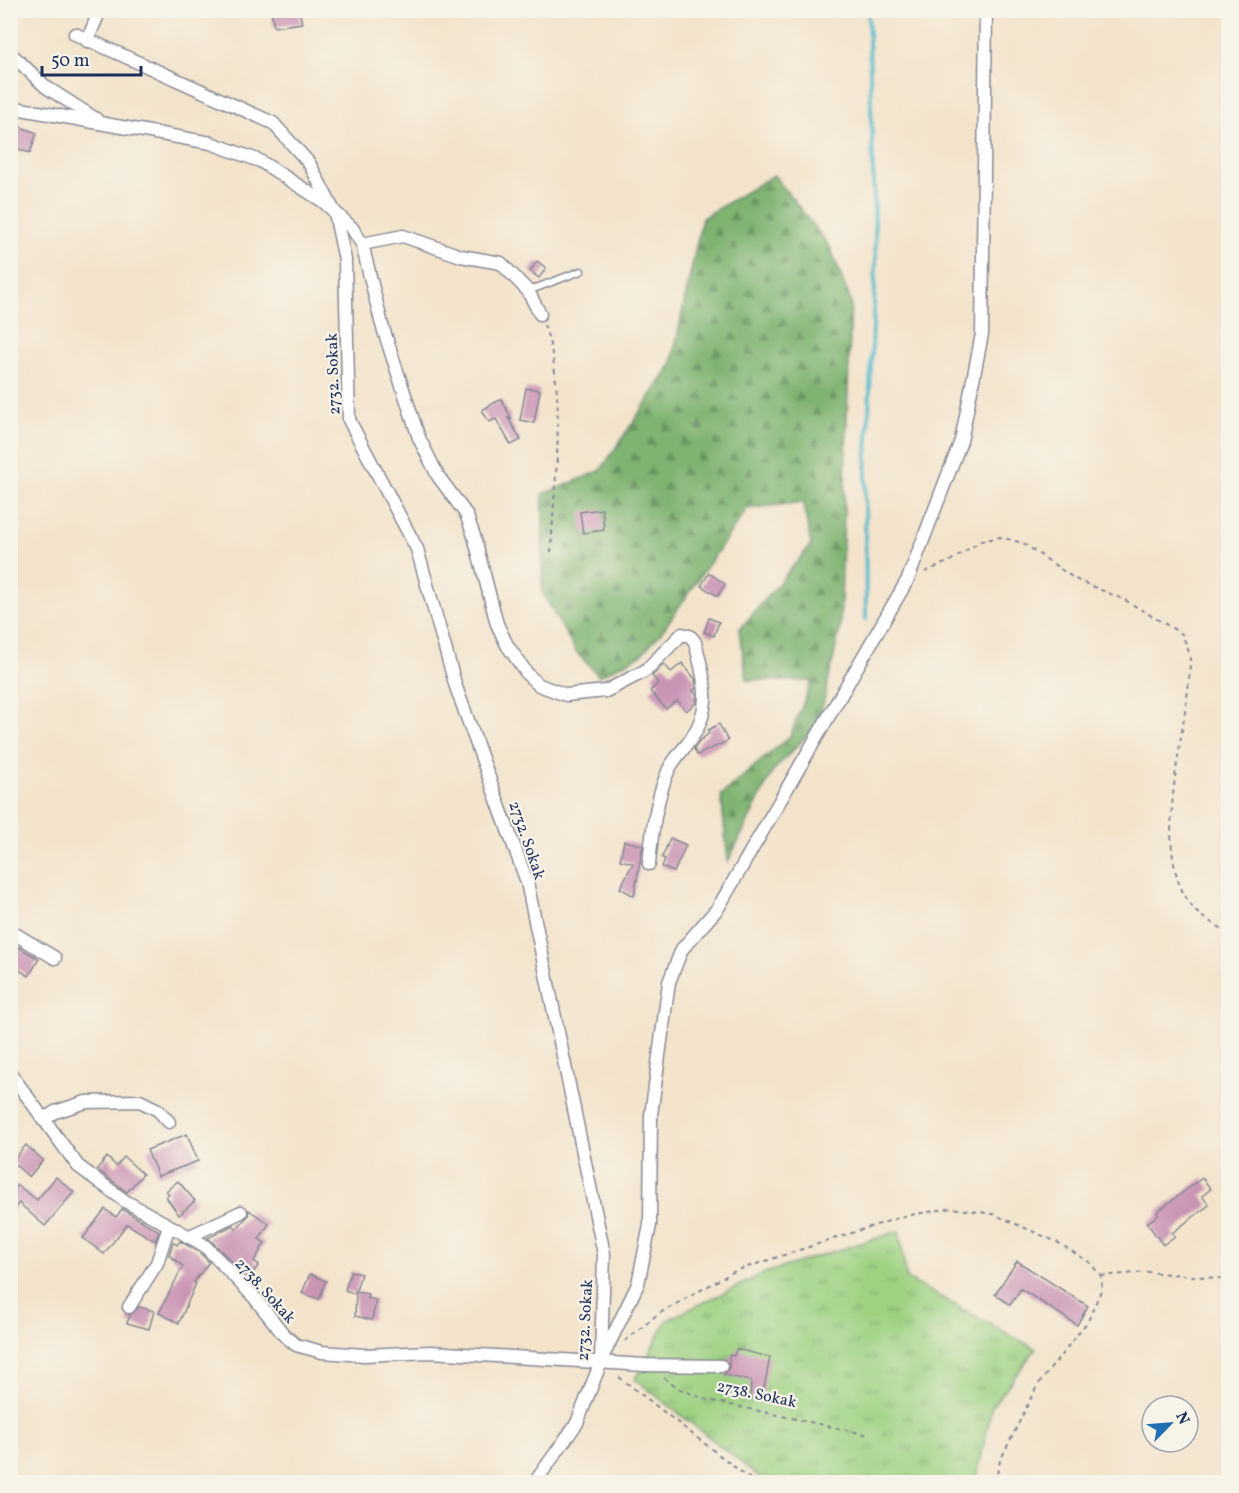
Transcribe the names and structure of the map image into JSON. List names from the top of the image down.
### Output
{
  "streets": {
    "street": ["2732. Sokak", "2738. Sokak"]
  },
  "crossings": [
    ["2732. Sokak", "2738. Sokak"]
  ],
  "scale_bar": "50 m",
  "north": "top right"
}
